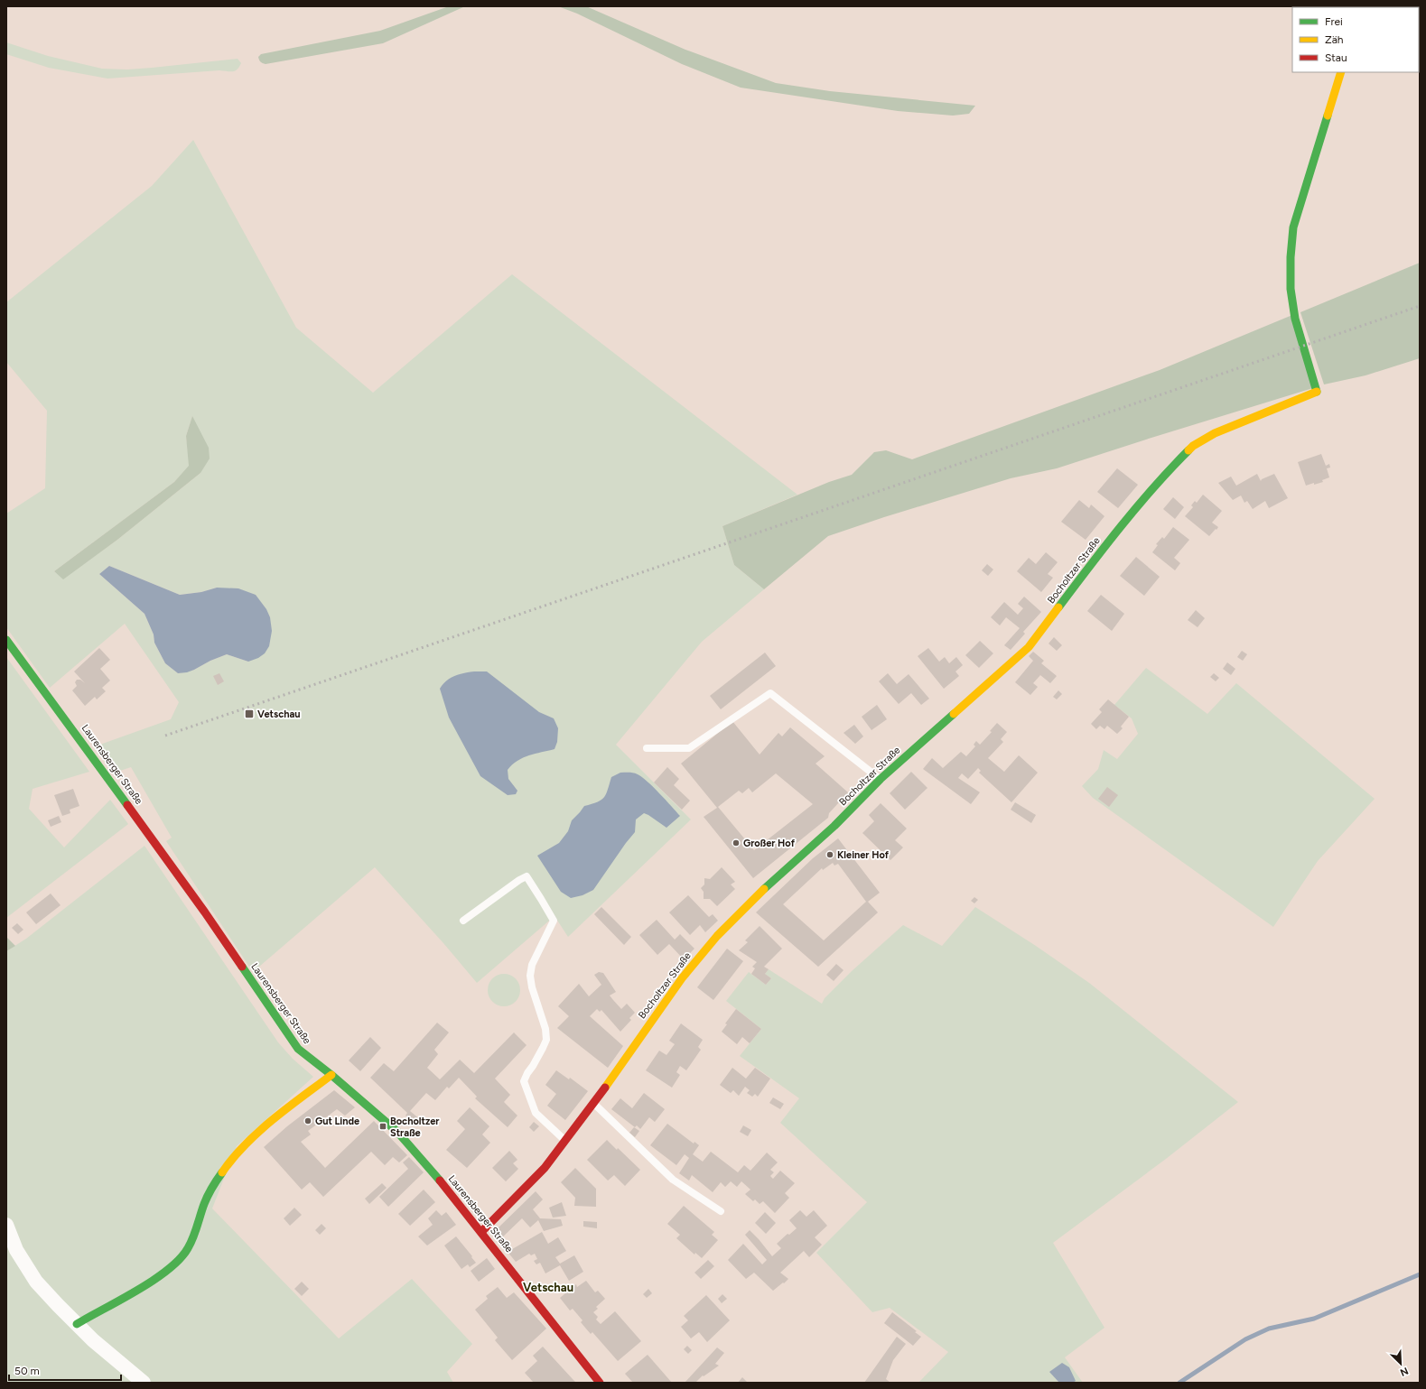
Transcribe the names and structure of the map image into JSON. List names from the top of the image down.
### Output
{
  "streets": {
    "street": ["Bocholtzer Straße", "Laurensberger Straße"]
  },
  "crossings": [
    ["Bocholtzer Straße", "Laurensberger Straße"]
  ],
  "districts": ["Vetschau"],
  "places": {
    "transit": ["Vetschau", "Bocholtzer Straße"],
    "other": ["Großer Hof", "Kleiner Hof", "Gut Linde"]
  },
  "legend": ["Frei", "Zäh", "Stau"],
  "scale_bar": "50 m",
  "north": "bottom right"
}
